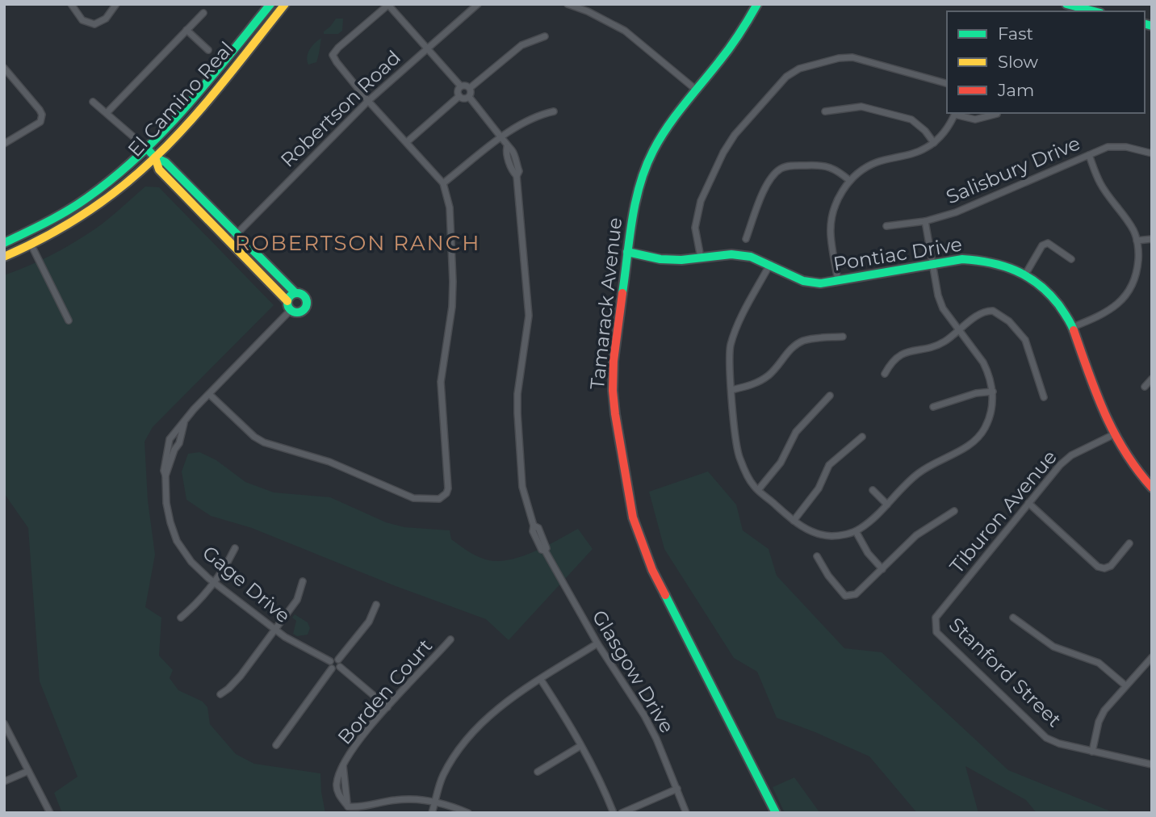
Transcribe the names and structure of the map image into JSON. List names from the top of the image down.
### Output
{
  "streets": {
    "main road": ["El Camino Real", "Pontiac Drive", "Tamarack Avenue"],
    "street": [
      "Robertson Road",
      "Salisbury Drive",
      "Tiburon Avenue",
      "Gage Drive",
      "Glasgow Drive",
      "Stanford Street",
      "Borden Court"
    ]
  },
  "crossings": [
    ["Pontiac Drive", "Tamarack Avenue"],
    ["Pontiac Drive", "Tiburon Avenue"],
    ["Tiburon Avenue", "Stanford Street"]
  ],
  "districts": ["ROBERTSON RANCH"],
  "legend": ["Fast", "Slow", "Jam"]
}
